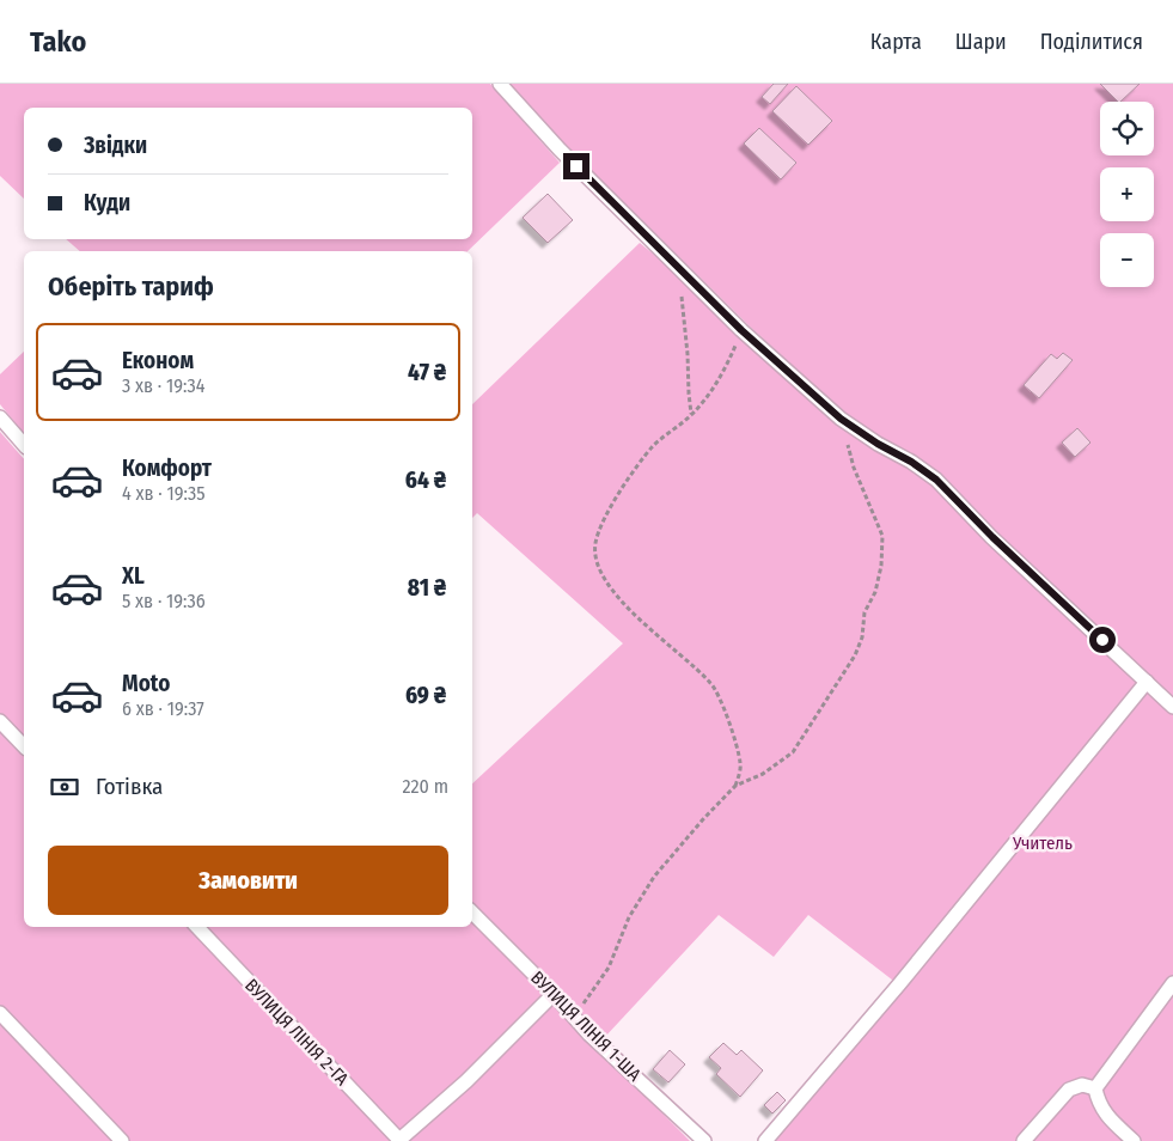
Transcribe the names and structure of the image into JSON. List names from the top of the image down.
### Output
{
  "streets": {
    "lane": ["ВУЛИЦЯ ЛІНІЯ 1-ША", "ВУЛИЦЯ ЛІНІЯ 2-ГА"]
  },
  "parks": ["Учитель"],
  "page": {
    "header": "Tako",
    "nav": ["Карта", "Шари", "Поділитися"],
    "map_buttons": ["+", "−"],
    "banner": ["Звідки", "Куди"],
    "heading": "Оберіть тариф",
    "list": [
      {
        "name": "Економ",
        "note": "3 хв · 19:34",
        "value": "47 ₴"
      },
      {
        "name": "Комфорт",
        "note": "4 хв · 19:35",
        "value": "64 ₴"
      },
      {
        "name": "XL",
        "note": "5 хв · 19:36",
        "value": "81 ₴"
      },
      {
        "name": "Moto",
        "note": "6 хв · 19:37",
        "value": "69 ₴"
      }
    ],
    "pay": ["Готівка", "220 m"],
    "buttons": "Замовити"
  }
}
